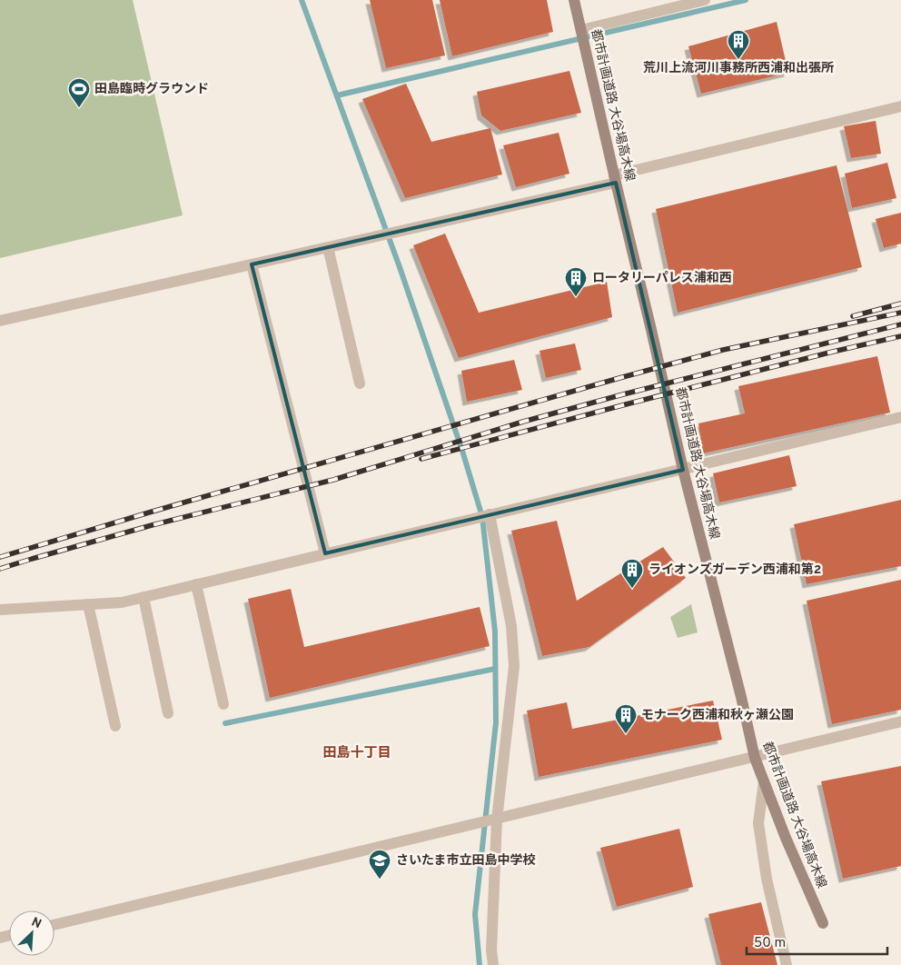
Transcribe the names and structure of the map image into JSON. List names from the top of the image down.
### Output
{
  "streets": {
    "street": ["都市計画道路 大谷場高木線"]
  },
  "districts": ["田島十丁目"],
  "places": {
    "building": [
      "荒川上流河川事務所西浦和出張所",
      "ロータリーパレス浦和西",
      "ライオンズガーデン西浦和第2",
      "モナーク西浦和秋ヶ瀬公園"
    ],
    "sports": ["田島臨時グラウンド"],
    "school or university": ["さいたま市立田島中学校"]
  },
  "scale_bar": "50 m",
  "north": "top right"
}
